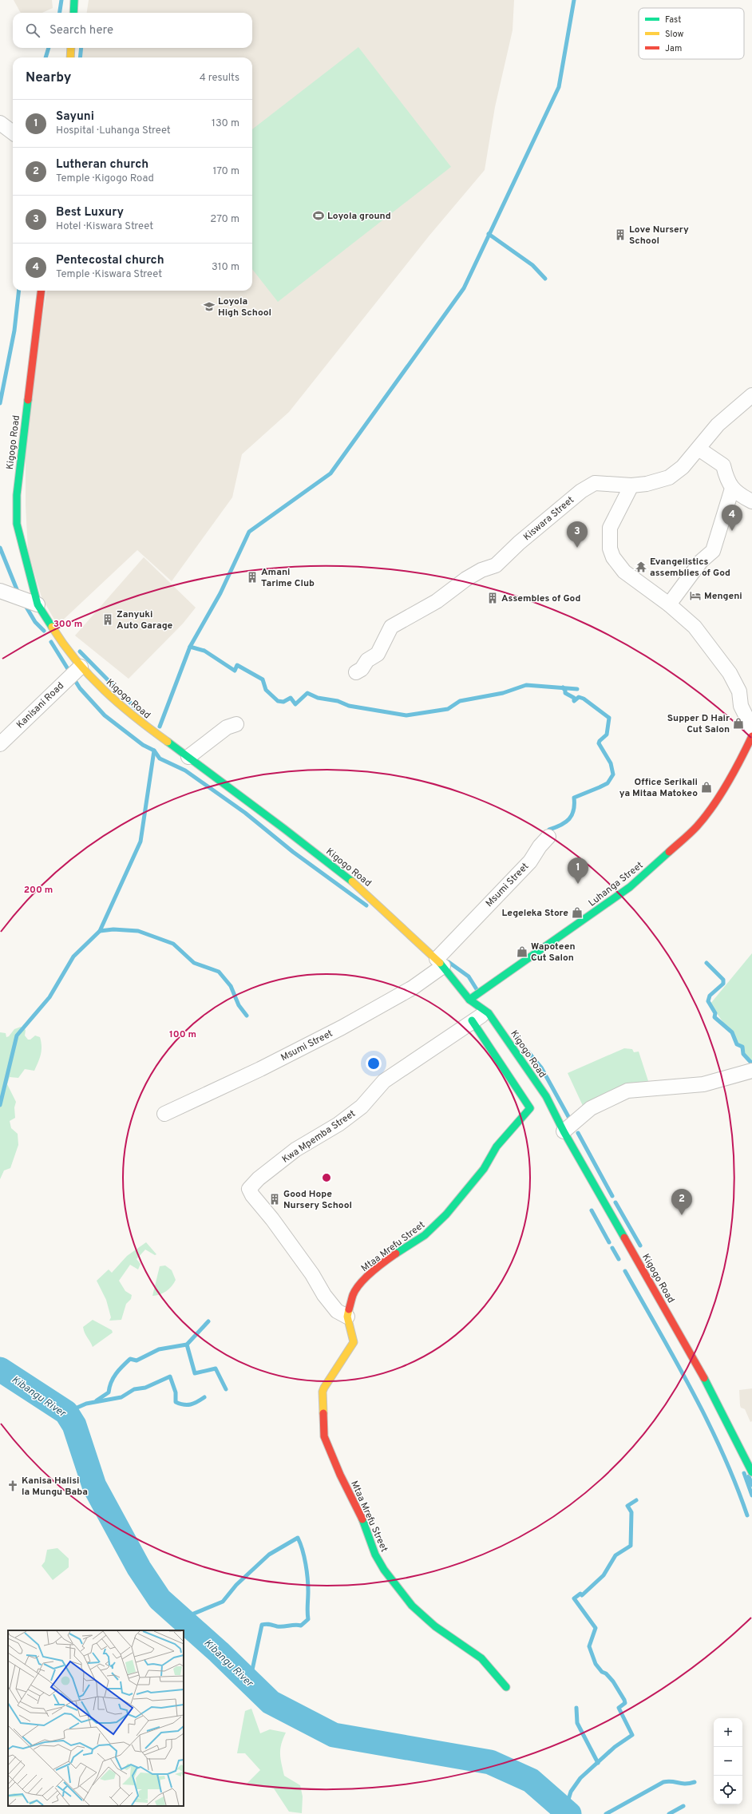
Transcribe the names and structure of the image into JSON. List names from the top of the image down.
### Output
{
  "streets": {
    "main road": ["Kigogo Road", "Luhanga Street", "Mtaa Mrefu Street"],
    "street": [
      "Kiswara Street",
      "Kanisani Road",
      "Msumi Street",
      "Kwa Mpemba Street"
    ]
  },
  "crossings": [
    ["Kigogo Road", "Kanisani Road"],
    ["Kigogo Road", "Luhanga Street"],
    ["Kigogo Road", "Msumi Street"],
    ["Kigogo Road", "Kwa Mpemba Street"],
    ["Kwa Mpemba Street", "Mtaa Mrefu Street"]
  ],
  "water": ["Kibangu River"],
  "places": {
    "sports": ["Loyola ground"],
    "building": [
      "Love Nursery School",
      "Amani Tarime Club",
      "Assembles of God",
      "Zanyuki Auto Garage",
      "Good Hope Nursery School"
    ],
    "school or university": ["Loyola High School"],
    "temple": ["Evangelistics assemblies of God"],
    "hotel": ["Mengeni"],
    "shop": [
      "Supper D Hair Cut Salon",
      "Office Serikali ya Mitaa Matokeo",
      "Legeleka Store",
      "Wapoteen Cut Salon"
    ],
    "church": ["Kanisa Halisi la Mungu Baba"]
  },
  "legend": ["Fast", "Slow", "Jam"],
  "page": {
    "search": "Search here",
    "heading": ["Nearby", "4 results"],
    "list": [
      {
        "mark": "1",
        "name": "Sayuni",
        "note": "Hospital · Luhanga Street",
        "value": "130 m"
      },
      {
        "mark": "2",
        "name": "Lutheran church",
        "note": "Temple · Kigogo Road",
        "value": "170 m"
      },
      {
        "mark": "3",
        "name": "Best Luxury",
        "note": "Hotel · Kiswara Street",
        "value": "270 m"
      },
      {
        "mark": "4",
        "name": "Pentecostal church",
        "note": "Temple · Kiswara Street",
        "value": "310 m"
      }
    ],
    "pins": [
      "4",
      "3",
      "1",
      "2"
    ],
    "map_buttons": ["+", "−"]
  },
  "rings": ["300 m", "200 m", "100 m"]
}
